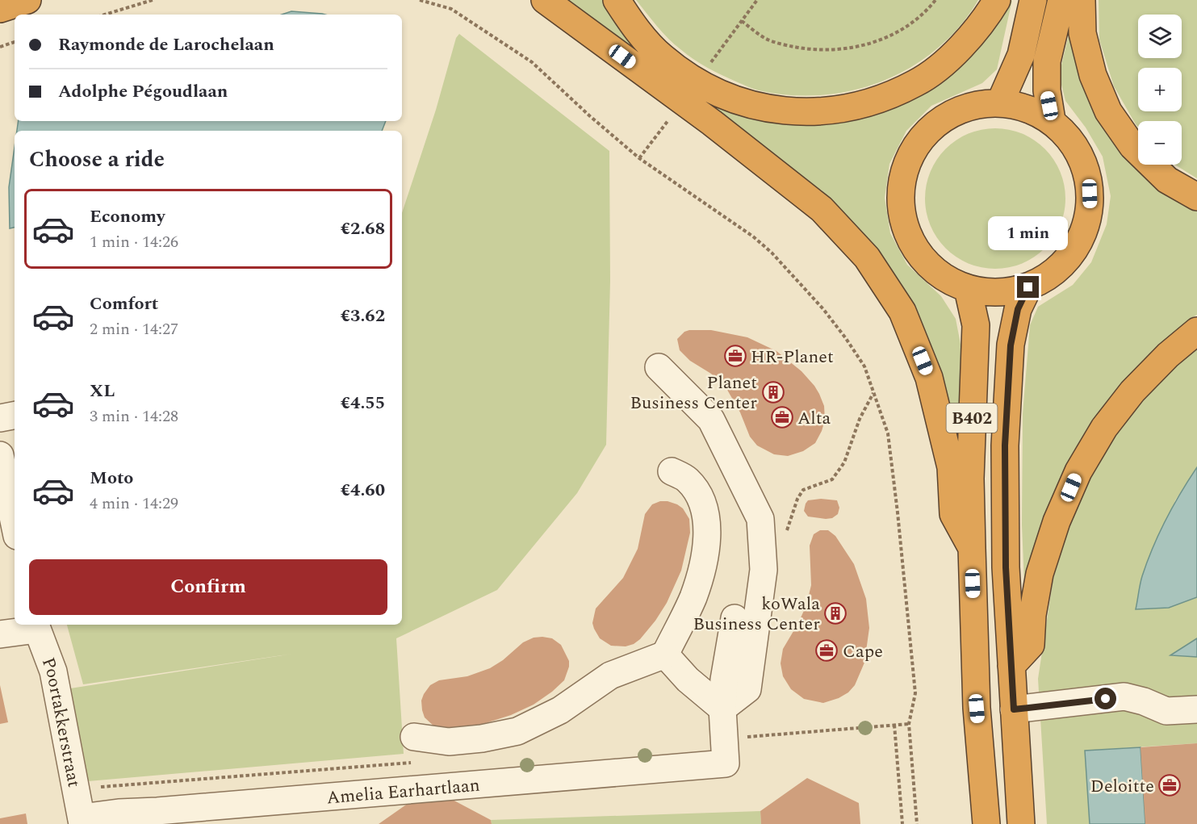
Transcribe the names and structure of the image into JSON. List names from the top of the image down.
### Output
{
  "streets": {
    "highway": ["B402"],
    "street": ["Poortakkerstraat", "Amelia Earhartlaan"]
  },
  "crossings": [
    ["Poortakkerstraat", "Amelia Earhartlaan"]
  ],
  "places": {
    "office": [
      "HR-Planet",
      "Alta",
      "Cape",
      "Deloitte"
    ],
    "building": ["Planet Business Center", "koWala Business Center"]
  },
  "page": {
    "map_buttons": ["+", "−"],
    "banner": ["Raymonde de Larochelaan", "Adolphe Pégoudlaan"],
    "heading": "Choose a ride",
    "list": [
      {
        "name": "Economy",
        "note": "1 min · 14:26",
        "value": "€2.68"
      },
      {
        "name": "Comfort",
        "note": "2 min · 14:27",
        "value": "€3.62"
      },
      {
        "name": "XL",
        "note": "3 min · 14:28",
        "value": "€4.55"
      },
      {
        "name": "Moto",
        "note": "4 min · 14:29",
        "value": "€4.60"
      }
    ],
    "bubble": "1 min",
    "buttons": "Confirm"
  }
}
